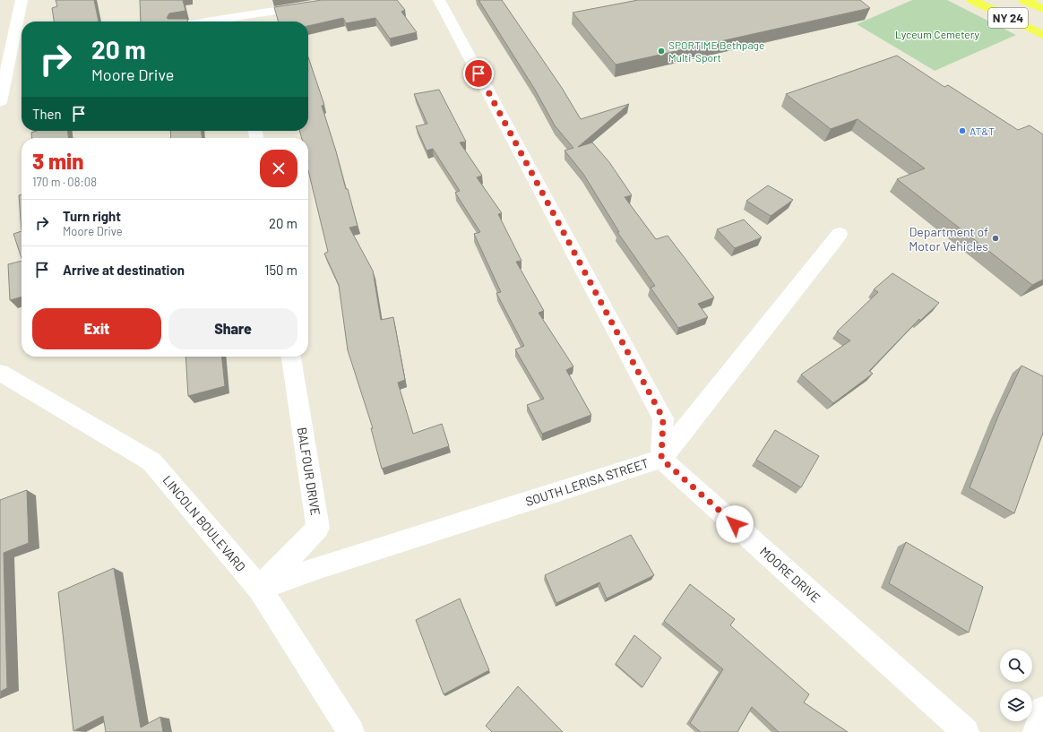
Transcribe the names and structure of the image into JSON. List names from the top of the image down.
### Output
{
  "streets": {
    "main road": ["NY 24"],
    "street": [
      "BALFOUR DRIVE",
      "SOUTH LERISA STREET",
      "LINCOLN BOULEVARD",
      "MOORE DRIVE"
    ]
  },
  "crossings": [
    ["BALFOUR DRIVE", "SOUTH LERISA STREET"],
    ["BALFOUR DRIVE", "LINCOLN BOULEVARD"],
    ["SOUTH LERISA STREET", "LINCOLN BOULEVARD"],
    ["SOUTH LERISA STREET", "MOORE DRIVE"]
  ],
  "parks": ["Lyceum Cemetery"],
  "places": ["SPORTIME Bethpage Multi-Sport", "AT&T", "Department of Motor Vehicles"],
  "page": {
    "turn": ["20 m", "Moore Drive"],
    "then": "Then",
    "heading": ["3 min", "170 m · 08:08"],
    "list": [
      {
        "name": "Turn right",
        "note": "Moore Drive",
        "value": "20 m"
      },
      {
        "name": "Arrive at destination",
        "value": "150 m"
      }
    ],
    "buttons": ["Exit", "Share"]
  }
}
